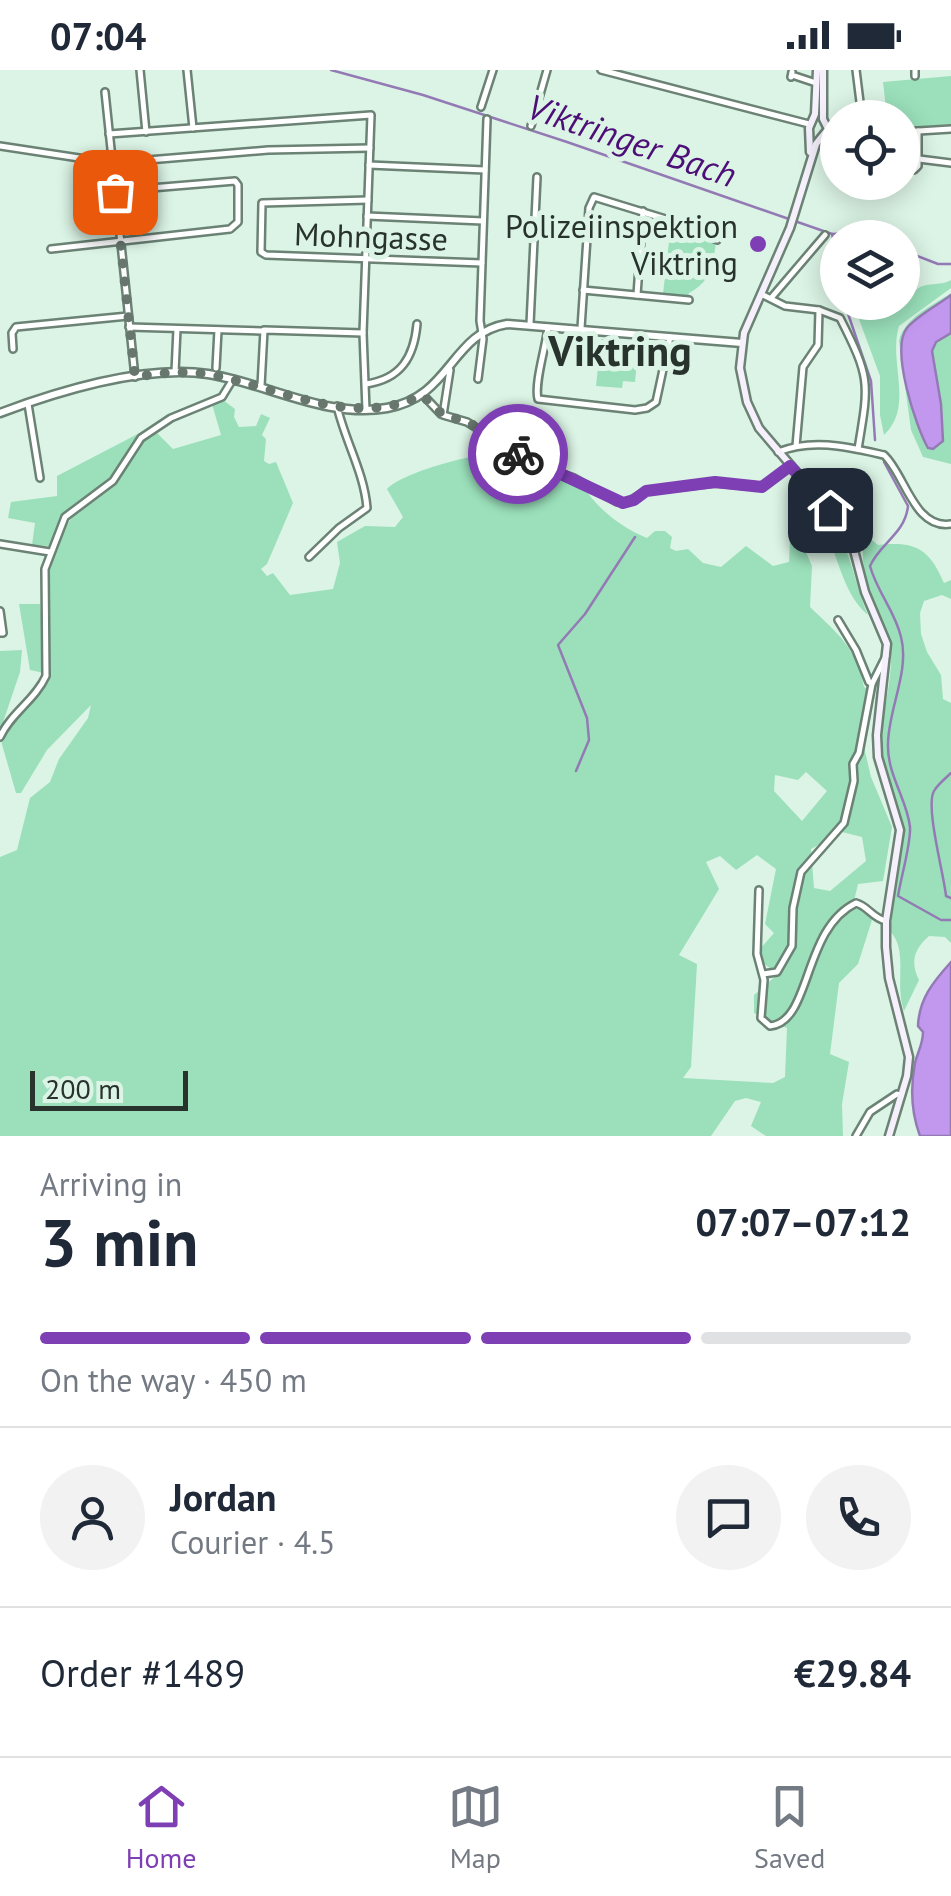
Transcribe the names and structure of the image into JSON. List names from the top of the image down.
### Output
{
  "streets": {
    "street": ["Mohngasse"]
  },
  "districts": ["Viktring"],
  "water": ["Viktringer Bach"],
  "places": ["Polizeiinspektion Viktring"],
  "scale_bar": "200 m",
  "page": {
    "status": "07:04",
    "scale": "200 m",
    "heading": ["3 min", "Arriving in", "07:07–07:12"],
    "panel": [
      "Jordan",
      "Courier · 4.5",
      "Order #1489",
      "€29.84"
    ],
    "bar": "On the way · 450 m",
    "tabs": ["Home", "Map", "Saved"]
  }
}
